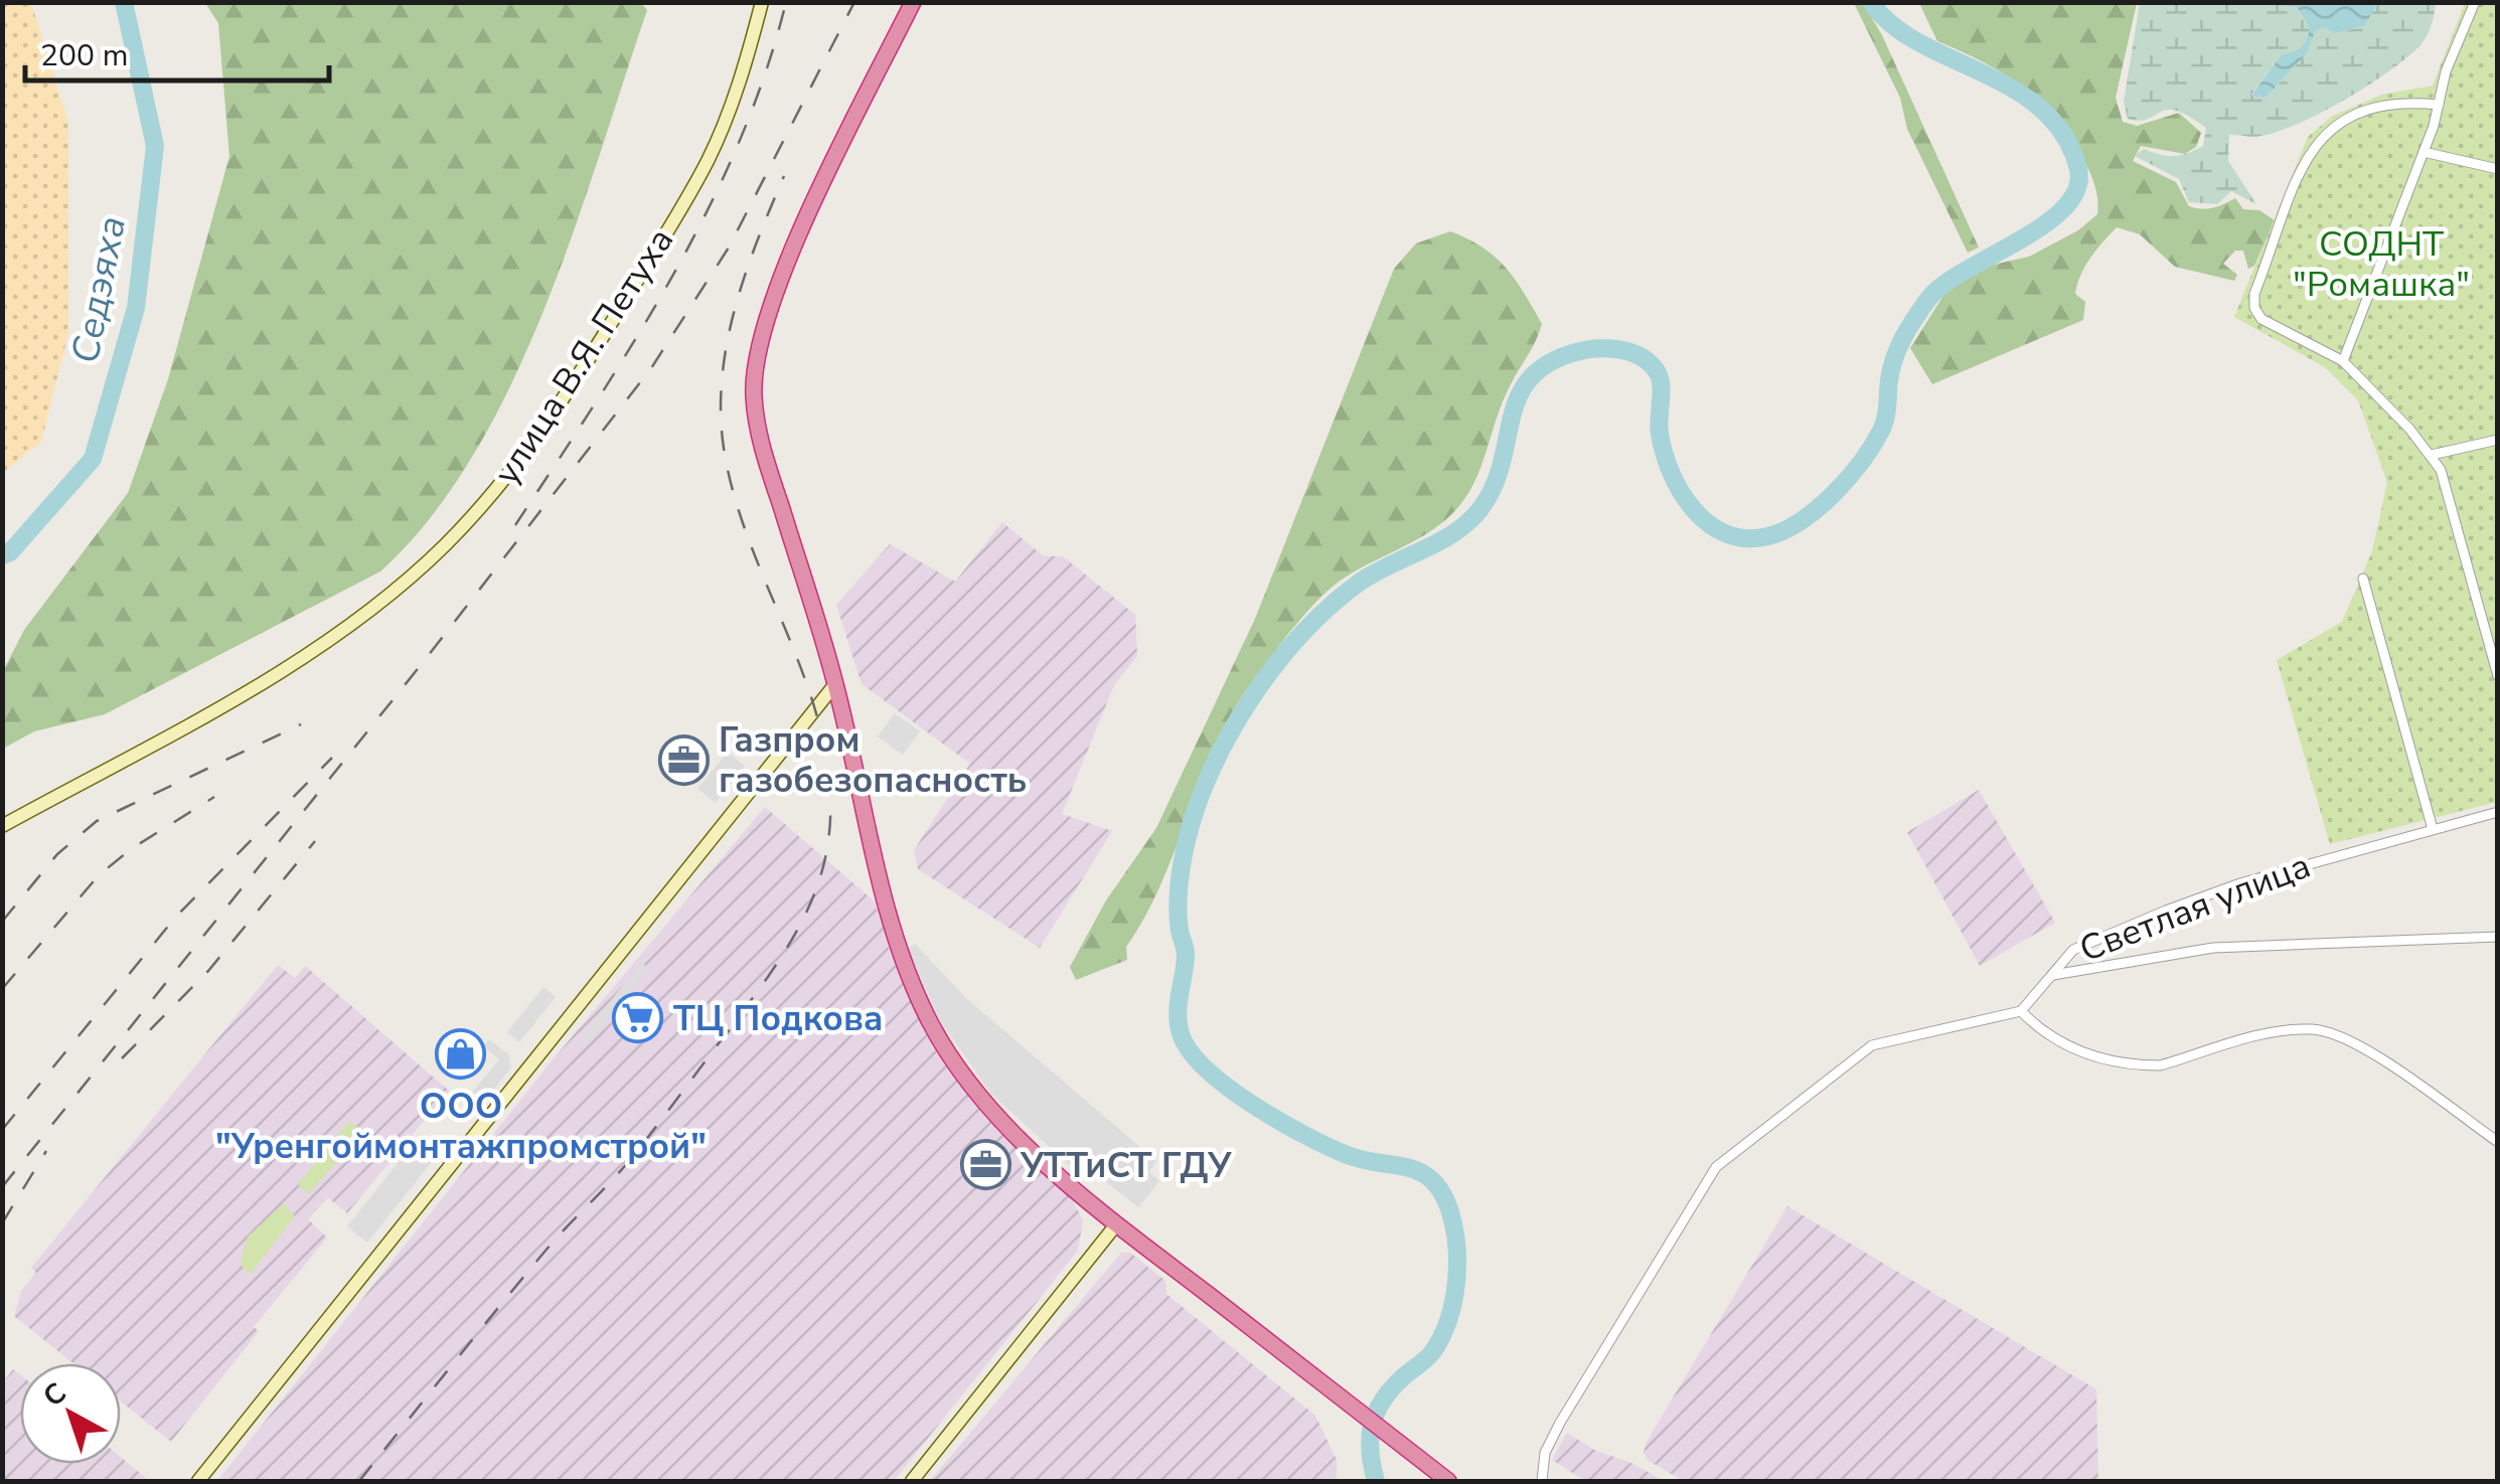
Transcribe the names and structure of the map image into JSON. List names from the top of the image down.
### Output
{
  "streets": {
    "main road": ["улица В.Я. Петуха"],
    "street": ["Светлая улица"]
  },
  "water": ["Седэяха"],
  "parks": ["СОДНТ \"Ромашка\""],
  "places": {
    "office": ["Газпром газобезопасность", "УТТиСТ ГДУ"],
    "supermarket": ["ТЦ Подкова"],
    "shop": ["ООО \"Уренгоймонтажпромстрой\""]
  },
  "scale_bar": "200 m",
  "north": "top left"
}
